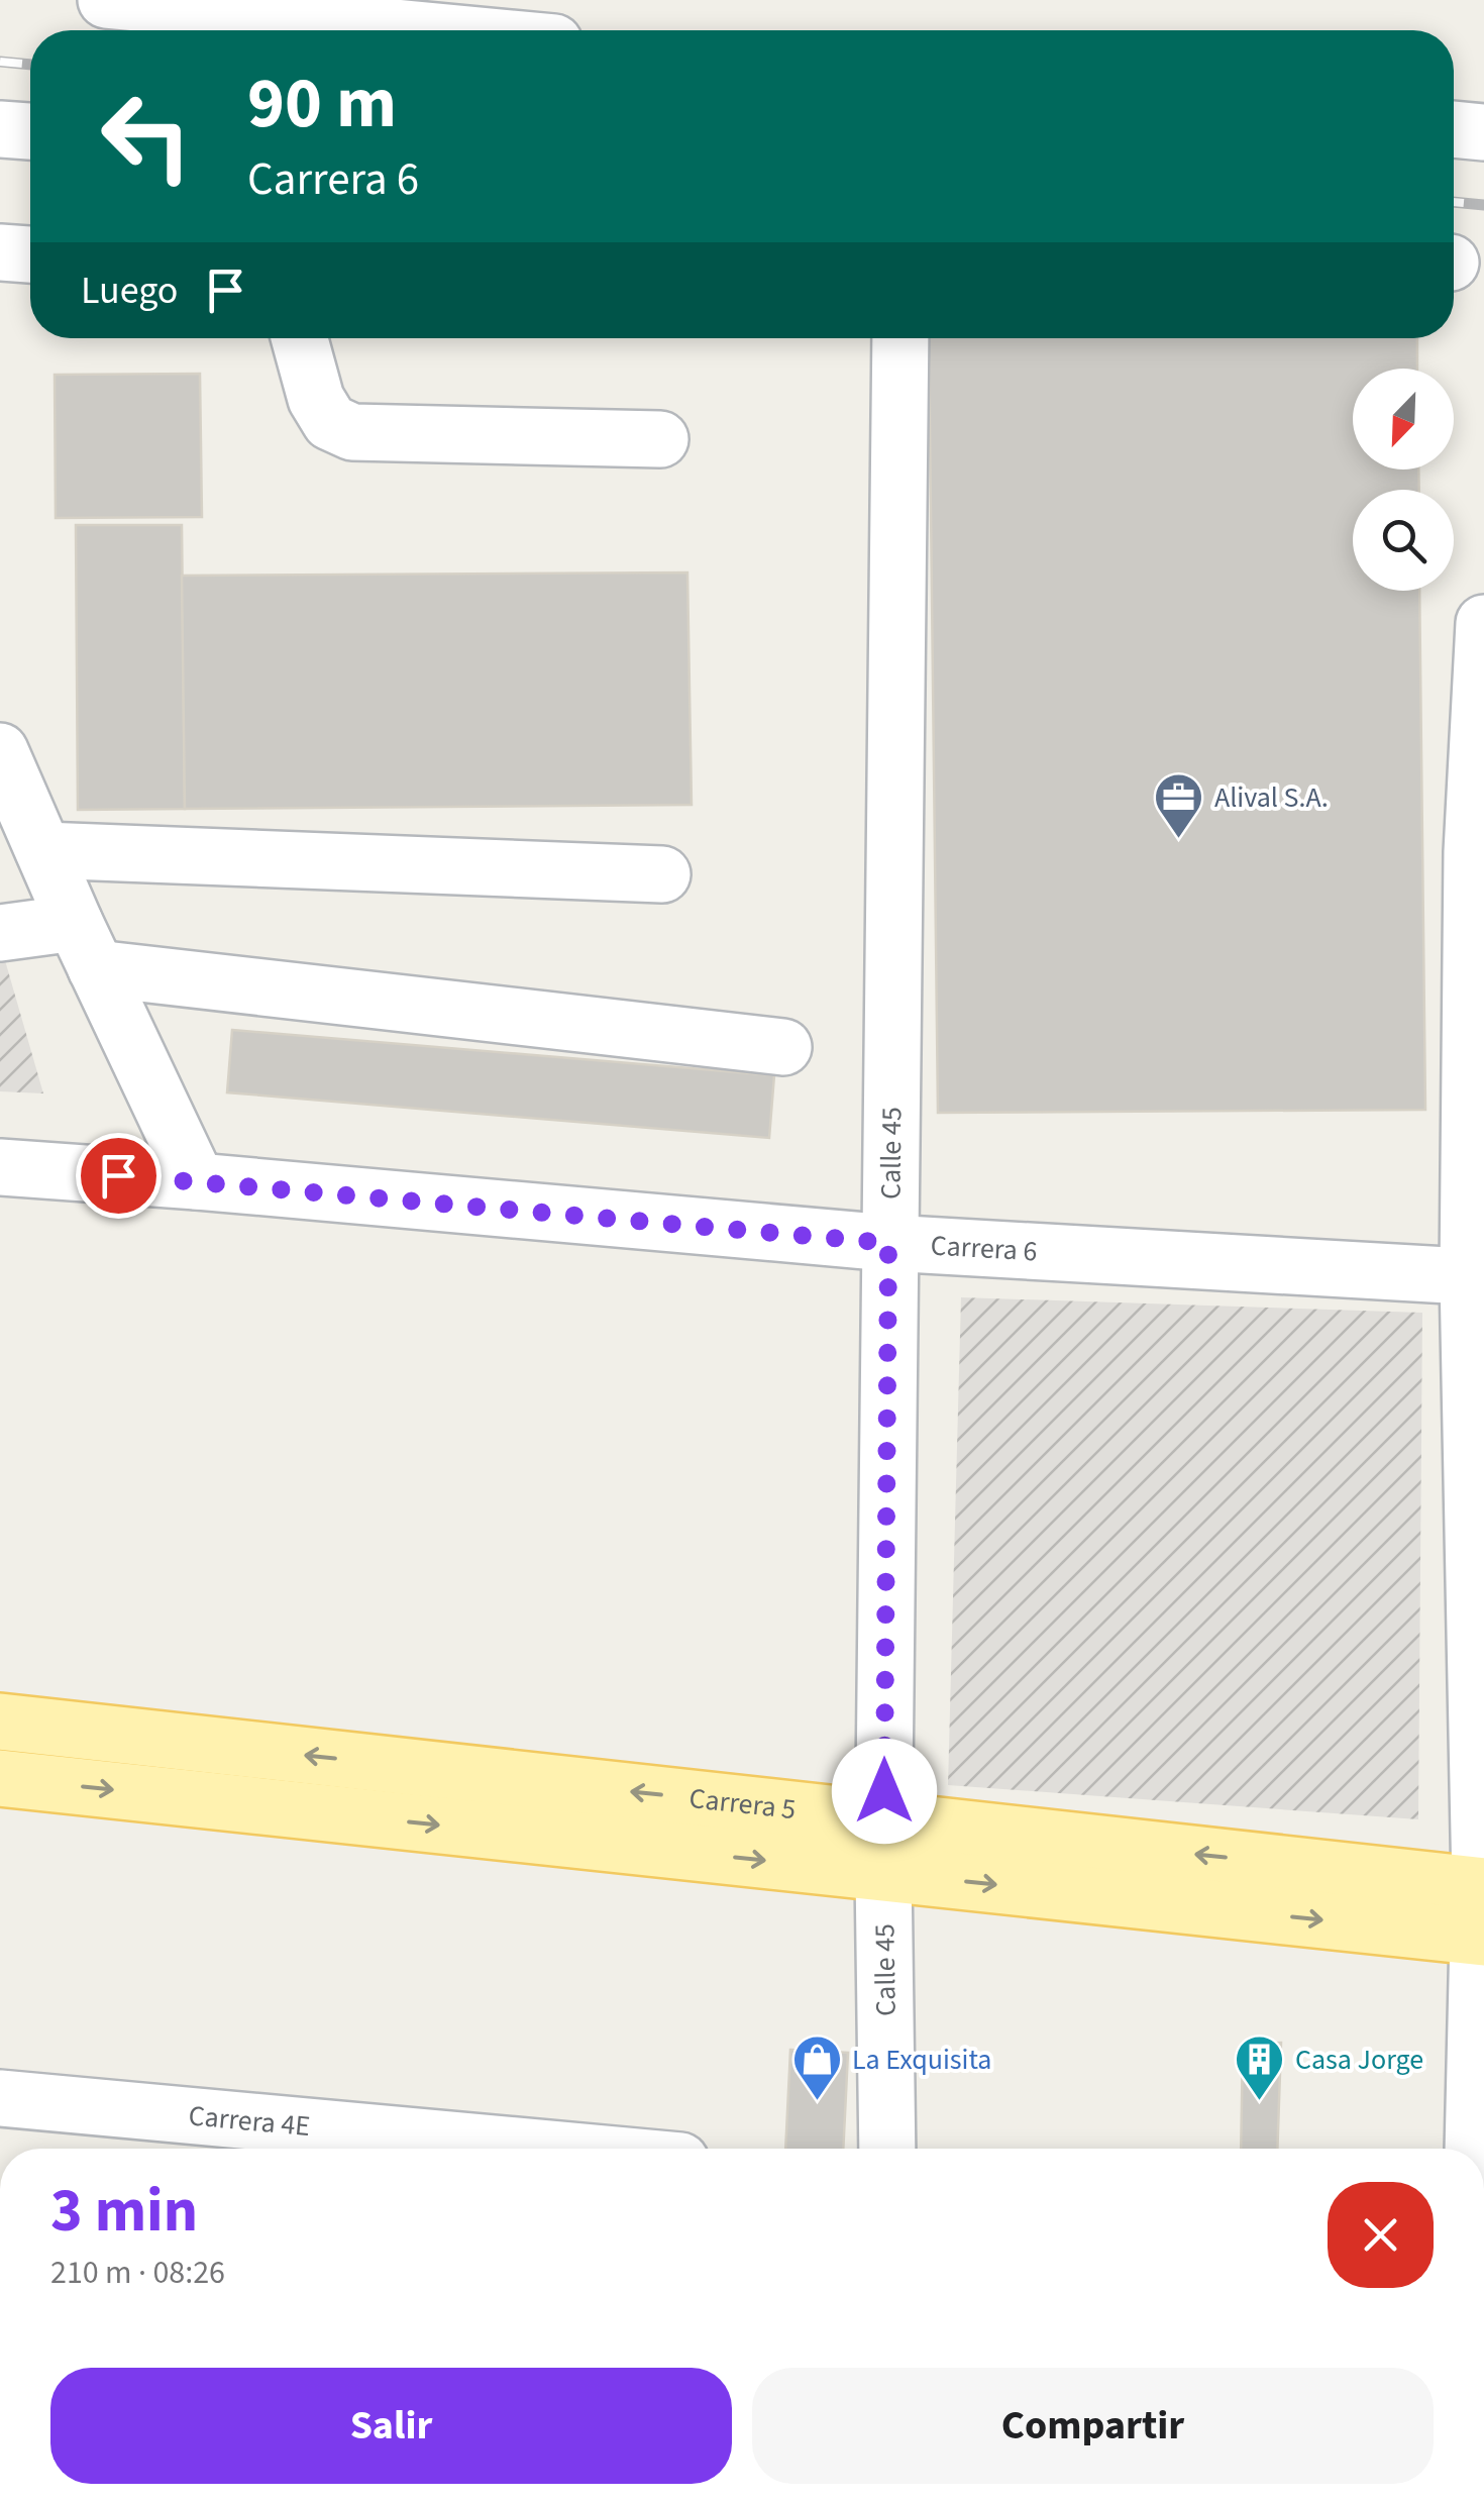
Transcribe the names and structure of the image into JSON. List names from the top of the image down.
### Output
{
  "streets": {
    "main road": ["Carrera 5"],
    "street": ["Calle 45", "Carrera 6", "Carrera 4E"]
  },
  "crossings": [
    ["Calle 45", "Carrera 6"],
    ["Calle 45", "Carrera 5"]
  ],
  "places": {
    "office": ["Alival S.A."],
    "shop": ["La Exquisita"],
    "building": ["Casa Jorge"]
  },
  "north": "bottom left",
  "page": {
    "turn": ["90 m", "Carrera 6"],
    "then": "Luego",
    "heading": ["3 min", "210 m · 08:26"],
    "buttons": ["Salir", "Compartir"]
  }
}
